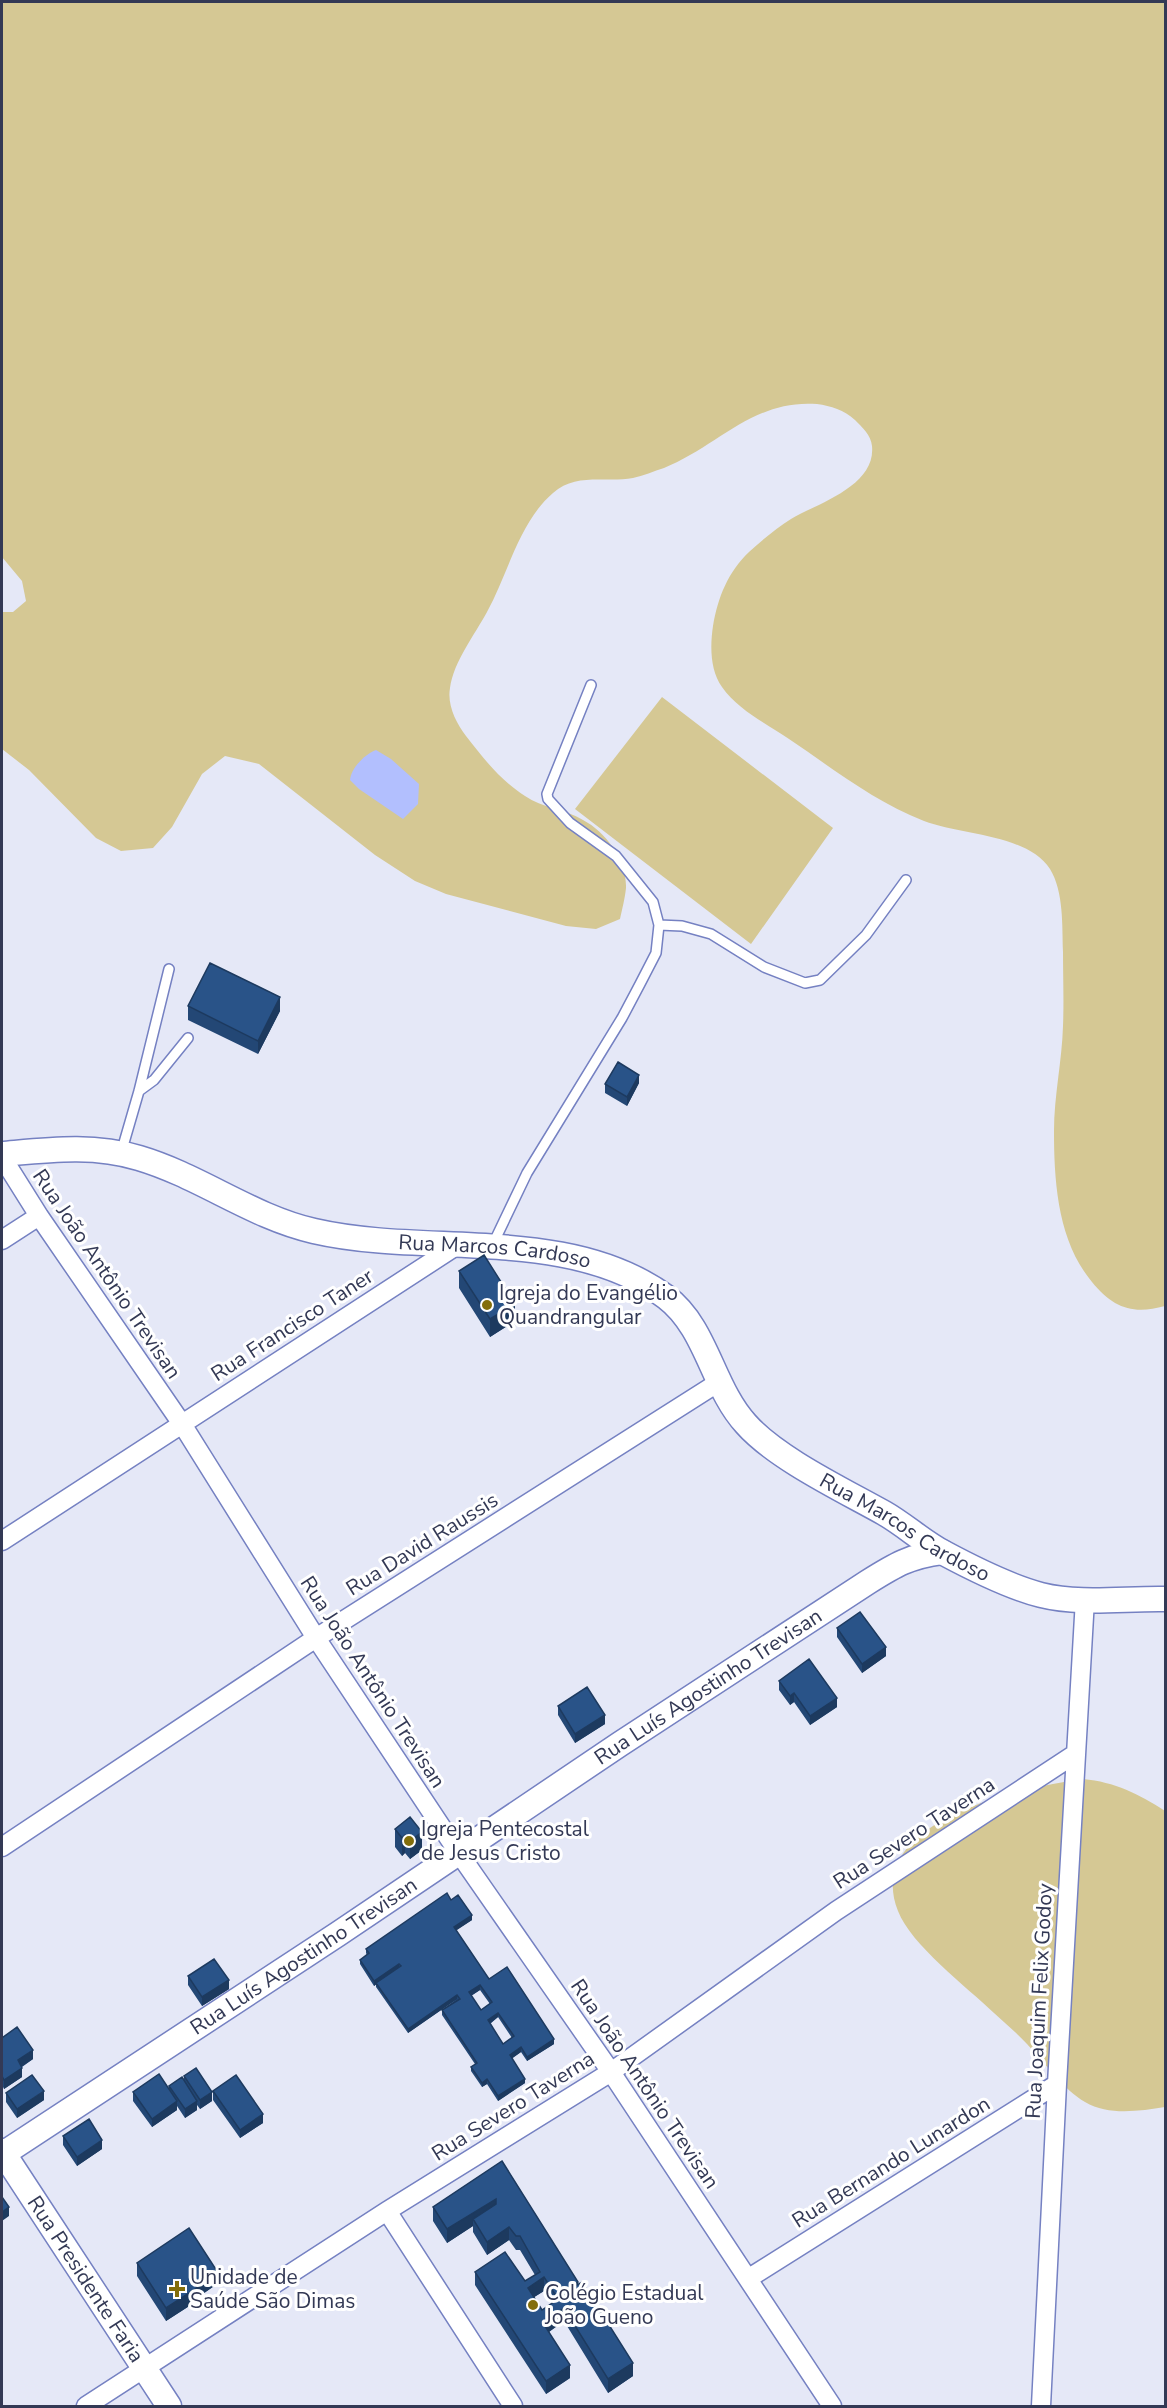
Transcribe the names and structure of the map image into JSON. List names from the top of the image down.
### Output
{
  "streets": {
    "street": [
      "Rua Marcos Cardoso",
      "Rua João Antônio Trevisan",
      "Rua Francisco Taner",
      "Rua David Raussis",
      "Rua Luís Agostinho Trevisan",
      "Rua Severo Taverna",
      "Rua Joaquim Felix Godoy",
      "Rua Bernando Lunardon",
      "Rua Presidente Faria"
    ]
  },
  "crossings": [
    ["Rua Marcos Cardoso", "Rua João Antônio Trevisan"],
    ["Rua Marcos Cardoso", "Rua Francisco Taner"],
    ["Rua Marcos Cardoso", "Rua David Raussis"],
    ["Rua Marcos Cardoso", "Rua Luís Agostinho Trevisan"],
    ["Rua Marcos Cardoso", "Rua Joaquim Felix Godoy"],
    ["Rua João Antônio Trevisan", "Rua Francisco Taner"],
    ["Rua João Antônio Trevisan", "Rua David Raussis"],
    ["Rua João Antônio Trevisan", "Rua Luís Agostinho Trevisan"],
    ["Rua João Antônio Trevisan", "Rua Severo Taverna"],
    ["Rua João Antônio Trevisan", "Rua Bernando Lunardon"],
    ["Rua Luís Agostinho Trevisan", "Rua Presidente Faria"],
    ["Rua Severo Taverna", "Rua Joaquim Felix Godoy"],
    ["Rua Severo Taverna", "Rua Presidente Faria"],
    ["Rua Joaquim Felix Godoy", "Rua Bernando Lunardon"]
  ],
  "places": {
    "other": ["Igreja do Evangélio Quandrangular", "Igreja Pentecostal de Jesus Cristo", "Colégio Estadual João Gueno"],
    "health": ["Unidade de Saúde São Dimas"]
  }
}
